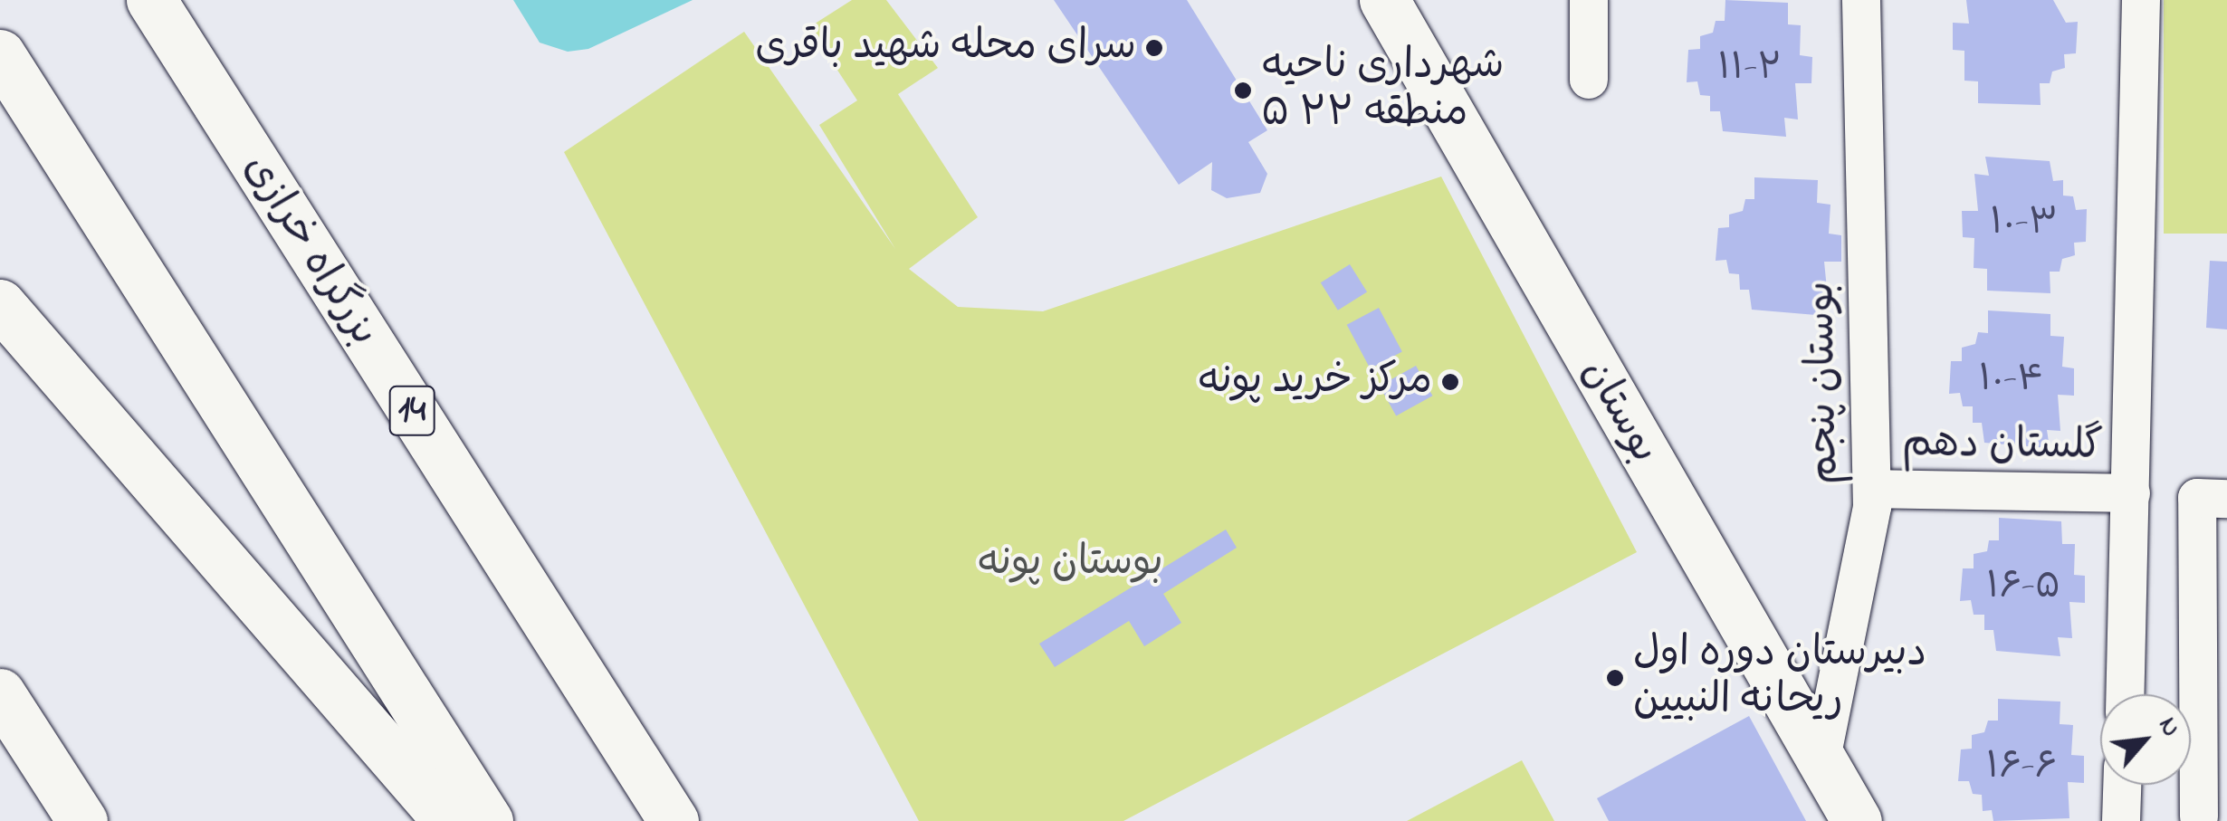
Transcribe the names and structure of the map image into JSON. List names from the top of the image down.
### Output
{
  "streets": {
    "main road": ["بزرگراه خرازی", "14", "بوستان"],
    "street": ["بوستان پنجم", "گلستان دهم"]
  },
  "crossings": [
    ["بوستان پنجم", "بوستان"],
    ["بوستان پنجم", "گلستان دهم"]
  ],
  "parks": ["بوستان پونه"],
  "places": [
    "سرای محله شهید باقری",
    "شهرداری ناحیه ۵ منطقه ۲۲",
    "مرکز خرید پونه",
    "دبیرستان دوره اول ریحانه النبیین"
  ],
  "house_numbers": [
    "۱۱-۲",
    "۱۰-۳",
    "۱۰-۴",
    "۱۶-۵",
    "۱۶-۶"
  ],
  "north": "top right"
}
